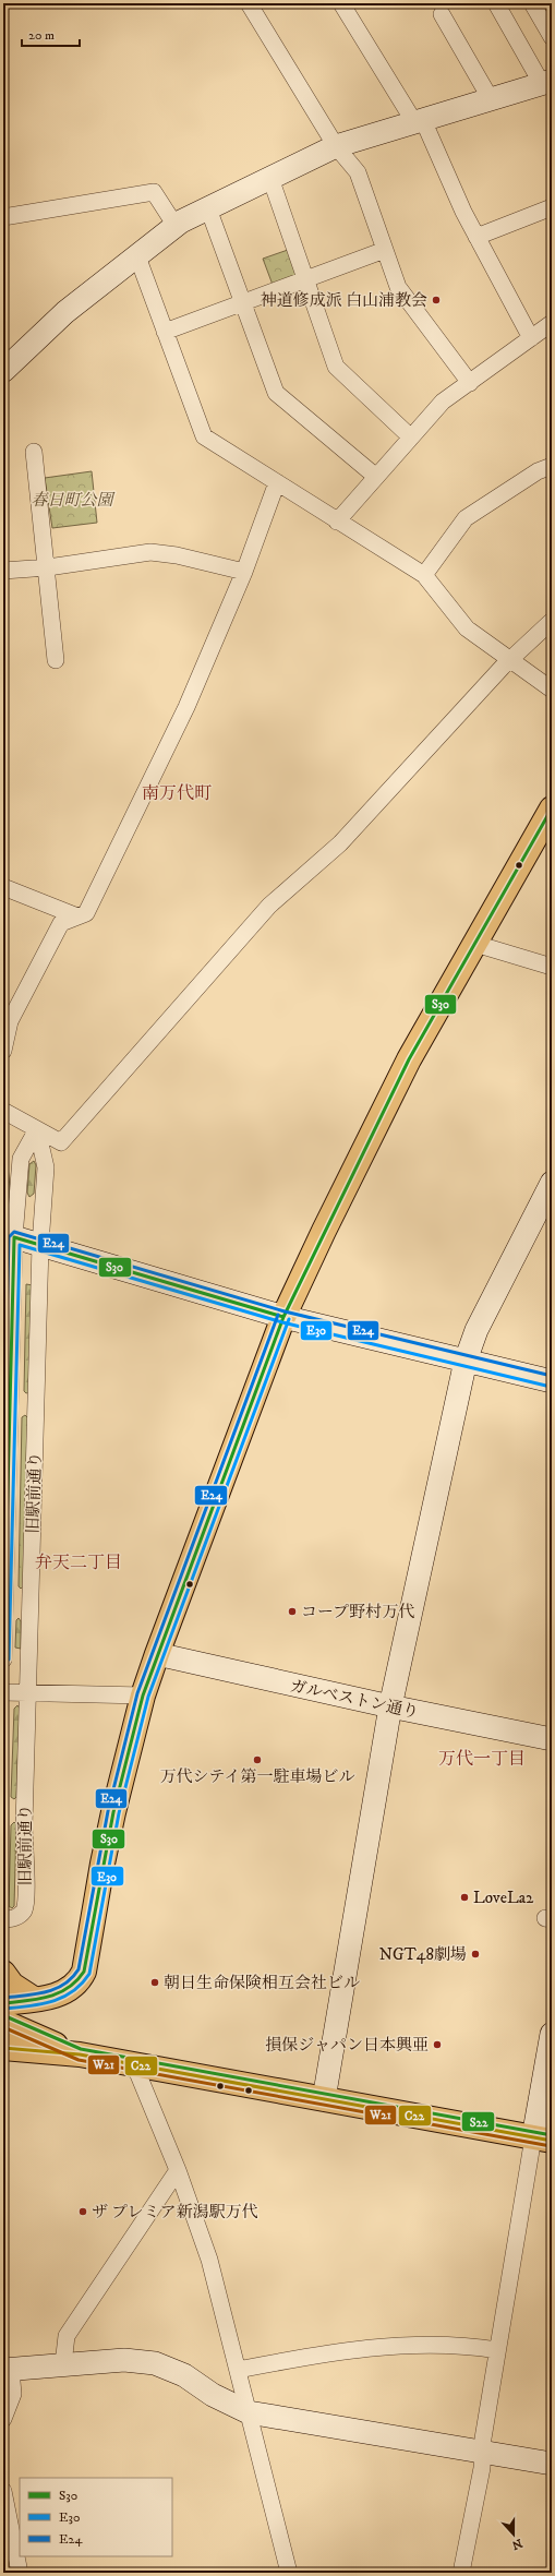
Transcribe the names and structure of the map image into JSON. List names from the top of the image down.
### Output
{
  "streets": {
    "street": ["旧駅前通り", "ガルベストン通り"]
  },
  "districts": ["南万代町", "弁天二丁目", "万代一丁目"],
  "parks": ["春日町公園"],
  "places": [
    "神道修成派 白山浦教会",
    "コープ野村万代",
    "万代シテイ第一駐車場ビル",
    "LoveLa2",
    "NGT48劇場",
    "朝日生命保険相互会社ビル",
    "損保ジャパン日本興亜",
    "ザ プレミア新潟駅万代"
  ],
  "lines": [
    "transit line S30",
    "transit line E24",
    "transit line E30",
    "transit line S22",
    "transit line W21",
    "transit line C22"
  ],
  "legend": ["S30", "E30", "E24"],
  "scale_bar": "20 m",
  "north": "bottom"
}
